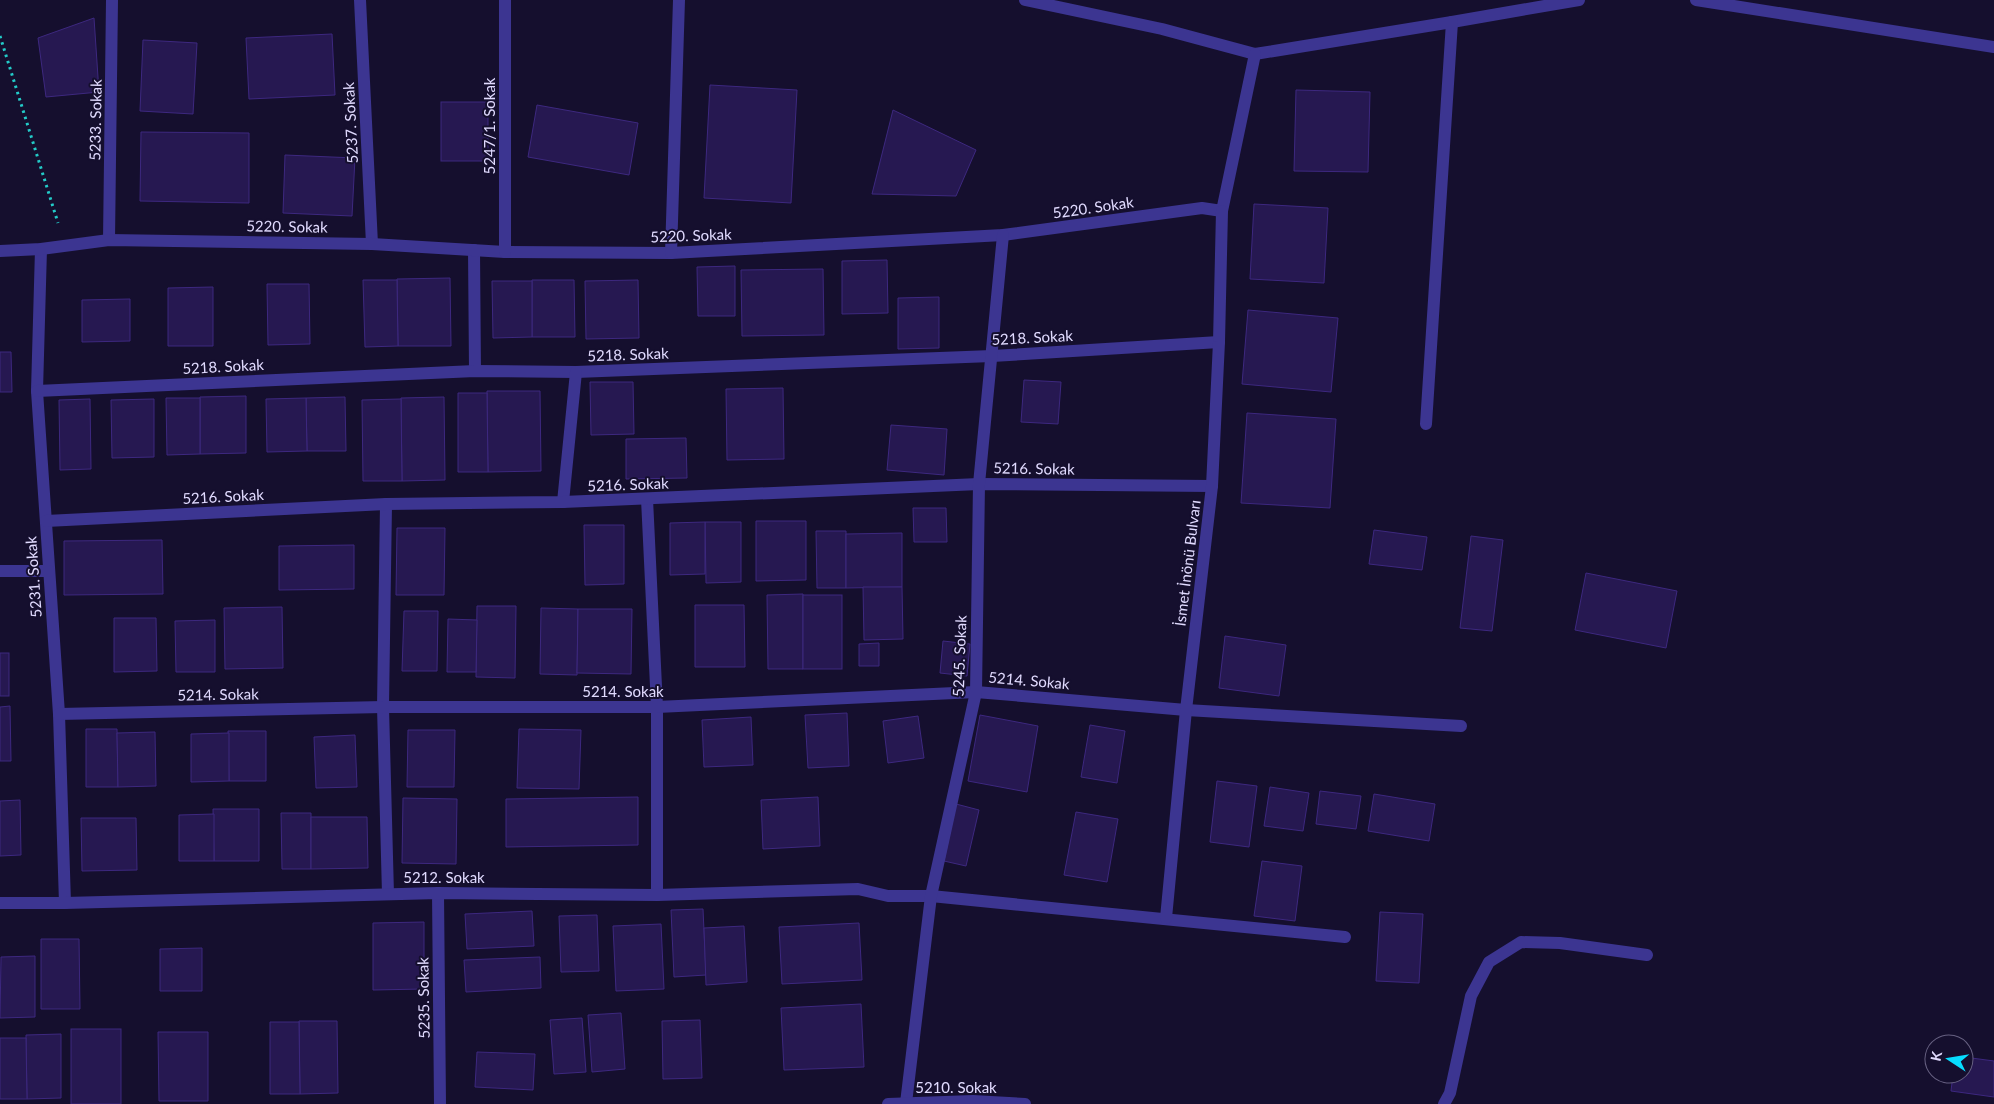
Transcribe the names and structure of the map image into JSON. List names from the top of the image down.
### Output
{
  "streets": {
    "street": [
      "5233. Sokak",
      "5237. Sokak",
      "5247/1. Sokak",
      "5220. Sokak",
      "5218. Sokak",
      "5216. Sokak",
      "İsmet İnönü Bulvarı",
      "5231. Sokak",
      "5245. Sokak",
      "5214. Sokak",
      "5212. Sokak",
      "5235. Sokak",
      "5210. Sokak"
    ]
  },
  "crossings": [
    ["5233. Sokak", "5220. Sokak"],
    ["5237. Sokak", "5220. Sokak"],
    ["5247/1. Sokak", "5220. Sokak"],
    ["5220. Sokak", "İsmet İnönü Bulvarı"],
    ["5220. Sokak", "5231. Sokak"],
    ["5220. Sokak", "5245. Sokak"],
    ["5218. Sokak", "İsmet İnönü Bulvarı"],
    ["5218. Sokak", "5231. Sokak"],
    ["5218. Sokak", "5245. Sokak"],
    ["5216. Sokak", "İsmet İnönü Bulvarı"],
    ["5216. Sokak", "5231. Sokak"],
    ["5216. Sokak", "5245. Sokak"],
    ["İsmet İnönü Bulvarı", "5214. Sokak"],
    ["İsmet İnönü Bulvarı", "5212. Sokak"],
    ["5231. Sokak", "5214. Sokak"],
    ["5231. Sokak", "5212. Sokak"],
    ["5245. Sokak", "5214. Sokak"],
    ["5245. Sokak", "5212. Sokak"],
    ["5245. Sokak", "5210. Sokak"],
    ["5212. Sokak", "5235. Sokak"]
  ],
  "north": "left"
}
